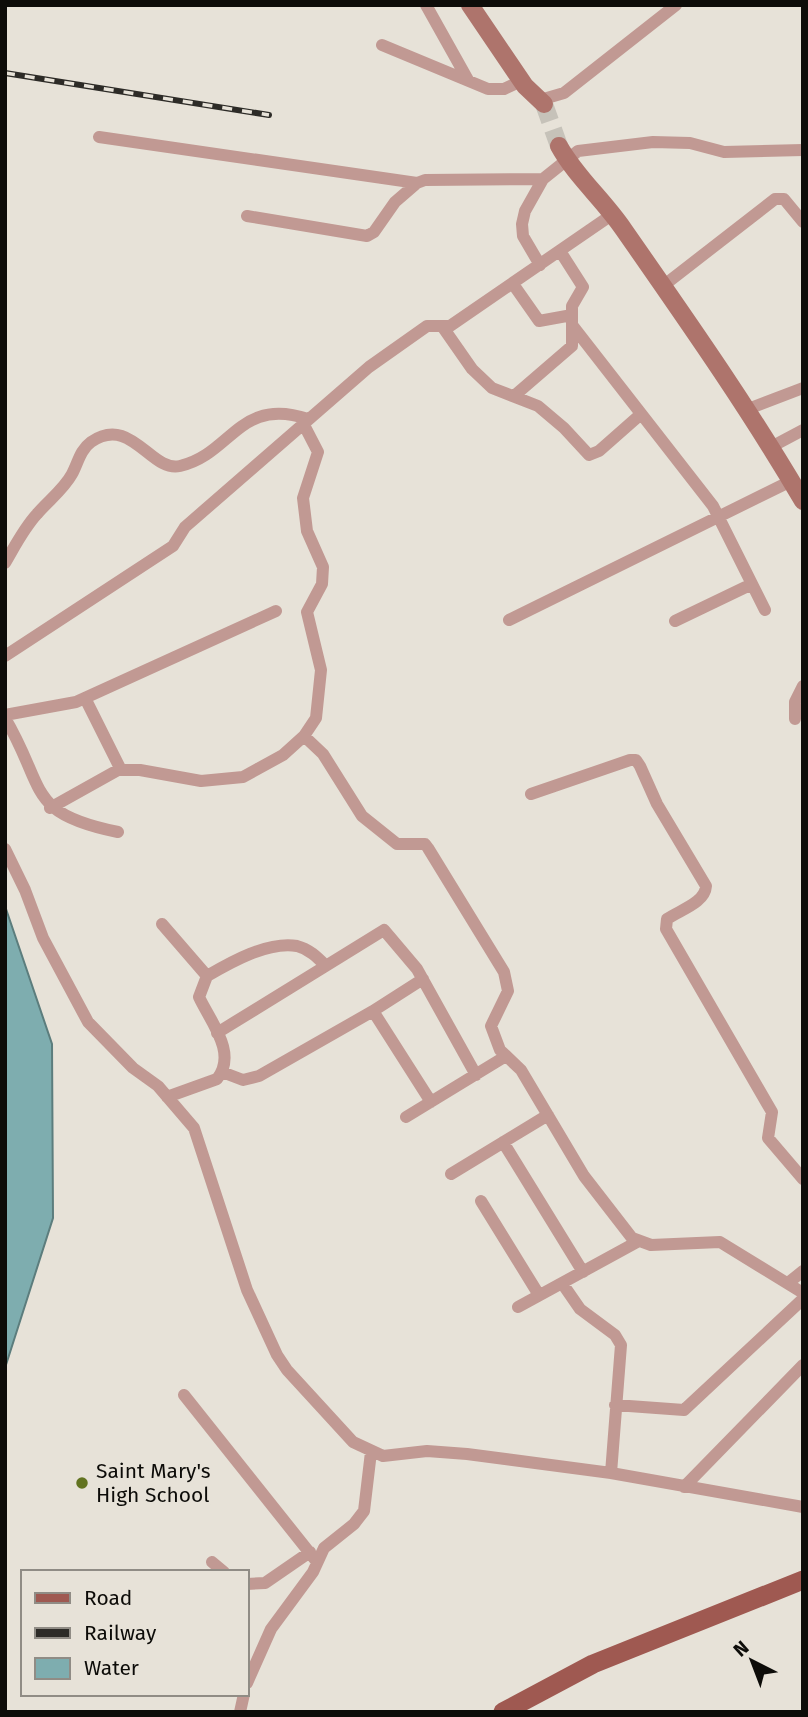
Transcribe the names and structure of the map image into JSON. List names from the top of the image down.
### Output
{
  "places": ["Saint Mary's High School"],
  "legend": ["Road", "Railway", "Water"],
  "north": "top left"
}
